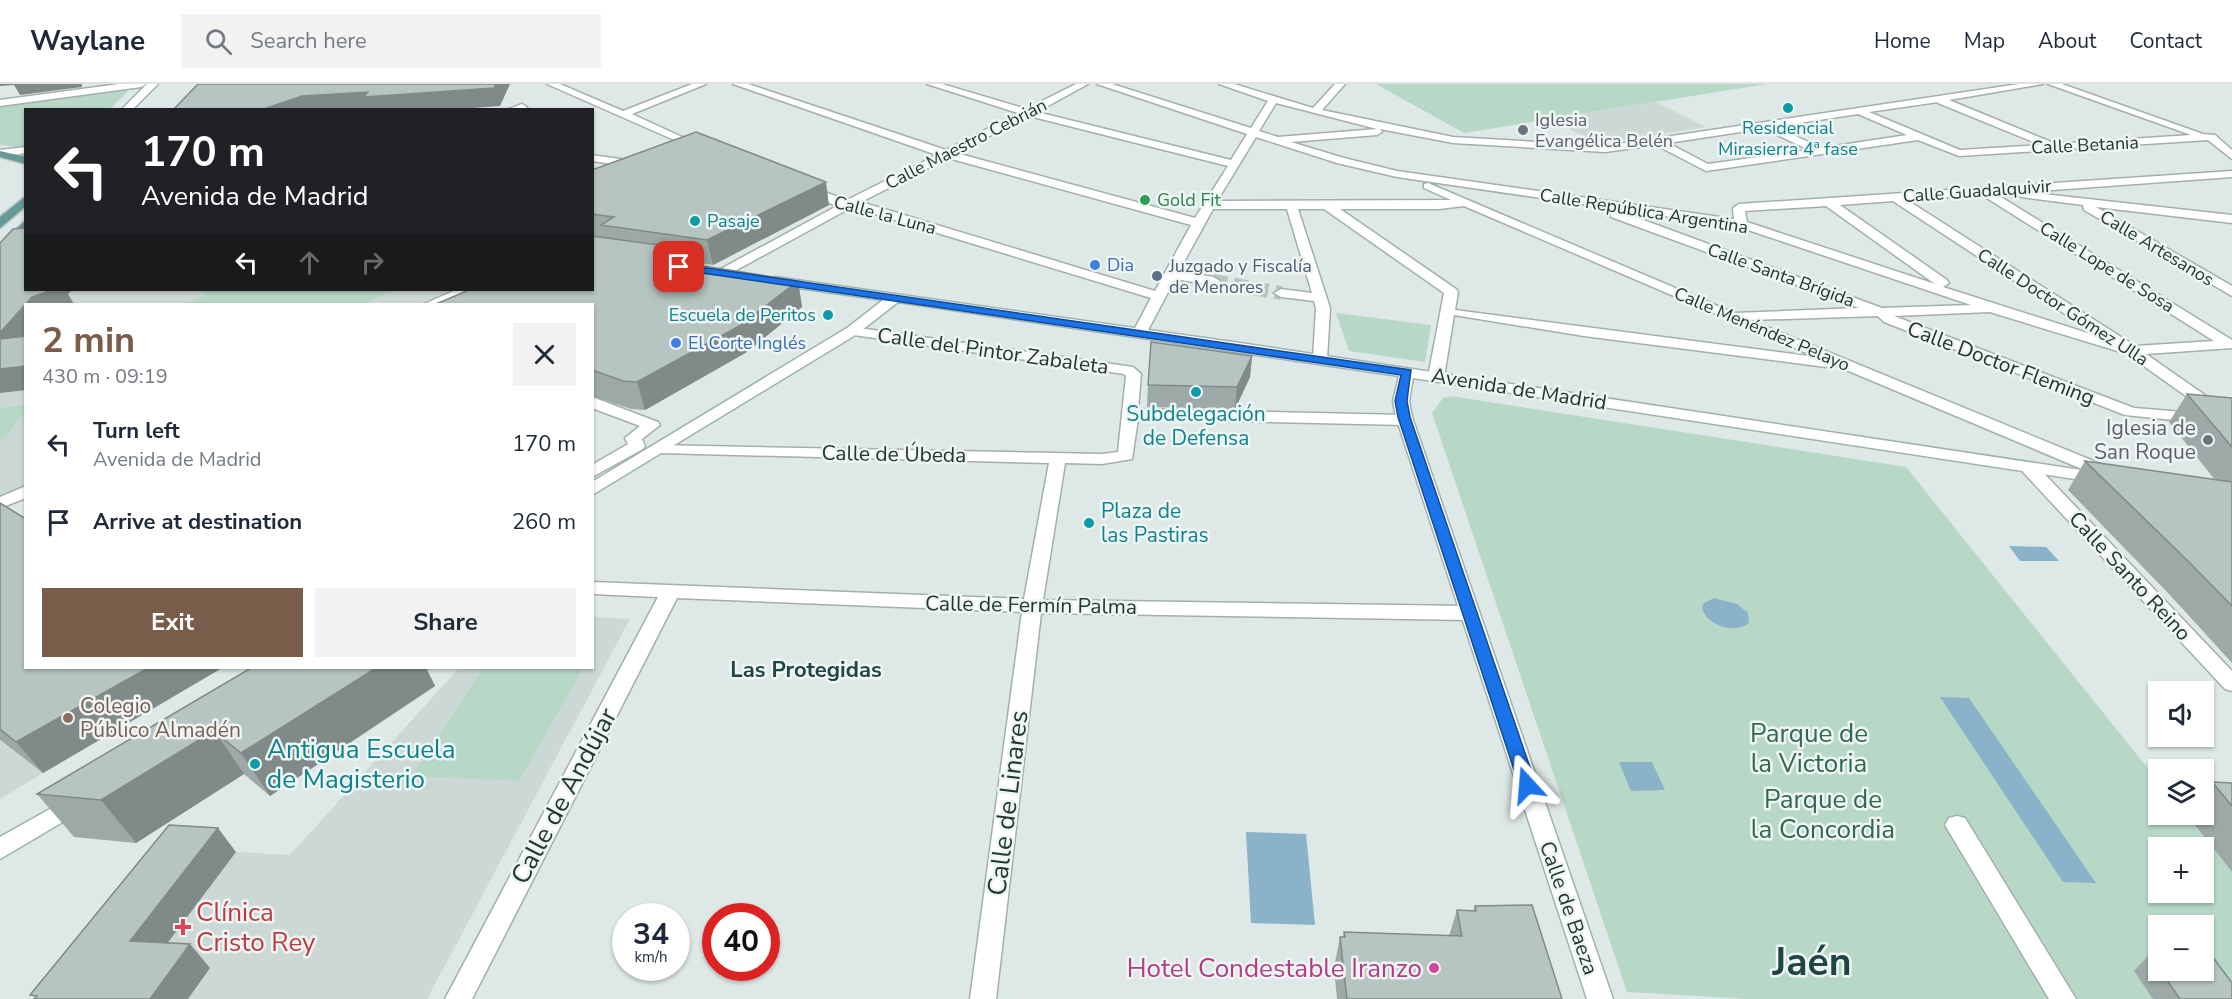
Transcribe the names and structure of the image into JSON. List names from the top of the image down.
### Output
{
  "streets": {
    "street": [
      "Calle Maestro Cebrián",
      "Calle Betania",
      "Calle Guadalquivir",
      "Calle República Argentina",
      "Calle la Luna",
      "Calle Artesanos",
      "Calle Lope de Sosa",
      "Calle Santa Brígida",
      "Calle Doctor Gómez Ulla",
      "Calle Menéndez Pelayo",
      "Calle del Pintor Zabaleta",
      "Calle Doctor Fleming",
      "Avenida de Madrid",
      "Calle de Úbeda",
      "Calle Santo Reino",
      "Calle de Fermín Palma",
      "Calle de Andújar",
      "Calle de Linares",
      "Calle de Baeza"
    ]
  },
  "crossings": [
    ["Calle Maestro Cebrián", "Calle la Luna"],
    ["Calle Guadalquivir", "Calle República Argentina"],
    ["Calle Guadalquivir", "Calle Lope de Sosa"],
    ["Calle Guadalquivir", "Calle Doctor Gómez Ulla"],
    ["Calle República Argentina", "Calle Santa Brígida"],
    ["Calle República Argentina", "Calle Doctor Gómez Ulla"],
    ["Calle República Argentina", "Calle Menéndez Pelayo"],
    ["Calle Santa Brígida", "Calle Doctor Fleming"],
    ["Calle Doctor Gómez Ulla", "Calle Doctor Fleming"],
    ["Calle Menéndez Pelayo", "Avenida de Madrid"],
    ["Calle del Pintor Zabaleta", "Calle de Úbeda"],
    ["Avenida de Madrid", "Calle Santo Reino"],
    ["Avenida de Madrid", "Calle de Baeza"],
    ["Calle de Úbeda", "Calle de Linares"],
    ["Calle de Fermín Palma", "Calle de Andújar"],
    ["Calle de Fermín Palma", "Calle de Linares"],
    ["Calle de Fermín Palma", "Calle de Baeza"]
  ],
  "districts": ["Las Protegidas", "Jaén"],
  "parks": ["Parque de la Victoria", "Parque de la Concordia"],
  "places": {
    "other": [
      "Residencial Mirasierra 4ª fase",
      "Iglesia Evangélica Belén",
      "Gold Fit",
      "Pasaje",
      "Dia",
      "Juzgado y Fiscalía de Menores",
      "Escuela de Peritos",
      "El Corte Inglés",
      "Subdelegación de Defensa",
      "Iglesia de San Roque",
      "Plaza de las Pastiras",
      "Colegio Público Almadén",
      "Antigua Escuela de Magisterio",
      "Hotel Condestable Iranzo"
    ],
    "health": ["Clínica Cristo Rey"]
  },
  "page": {
    "header": "Waylane",
    "search": "Search here",
    "nav": [
      "Home",
      "Map",
      "About",
      "Contact"
    ],
    "turn": ["170 m", "Avenida de Madrid"],
    "heading": ["2 min", "430 m · 09:19"],
    "list": [
      {
        "name": "Turn left",
        "note": "Avenida de Madrid",
        "value": "170 m"
      },
      {
        "name": "Arrive at destination",
        "value": "260 m"
      }
    ],
    "buttons": ["Exit", "Share"],
    "map_buttons": ["+", "−"],
    "speed": "34 km/h",
    "limit": "40"
  }
}
